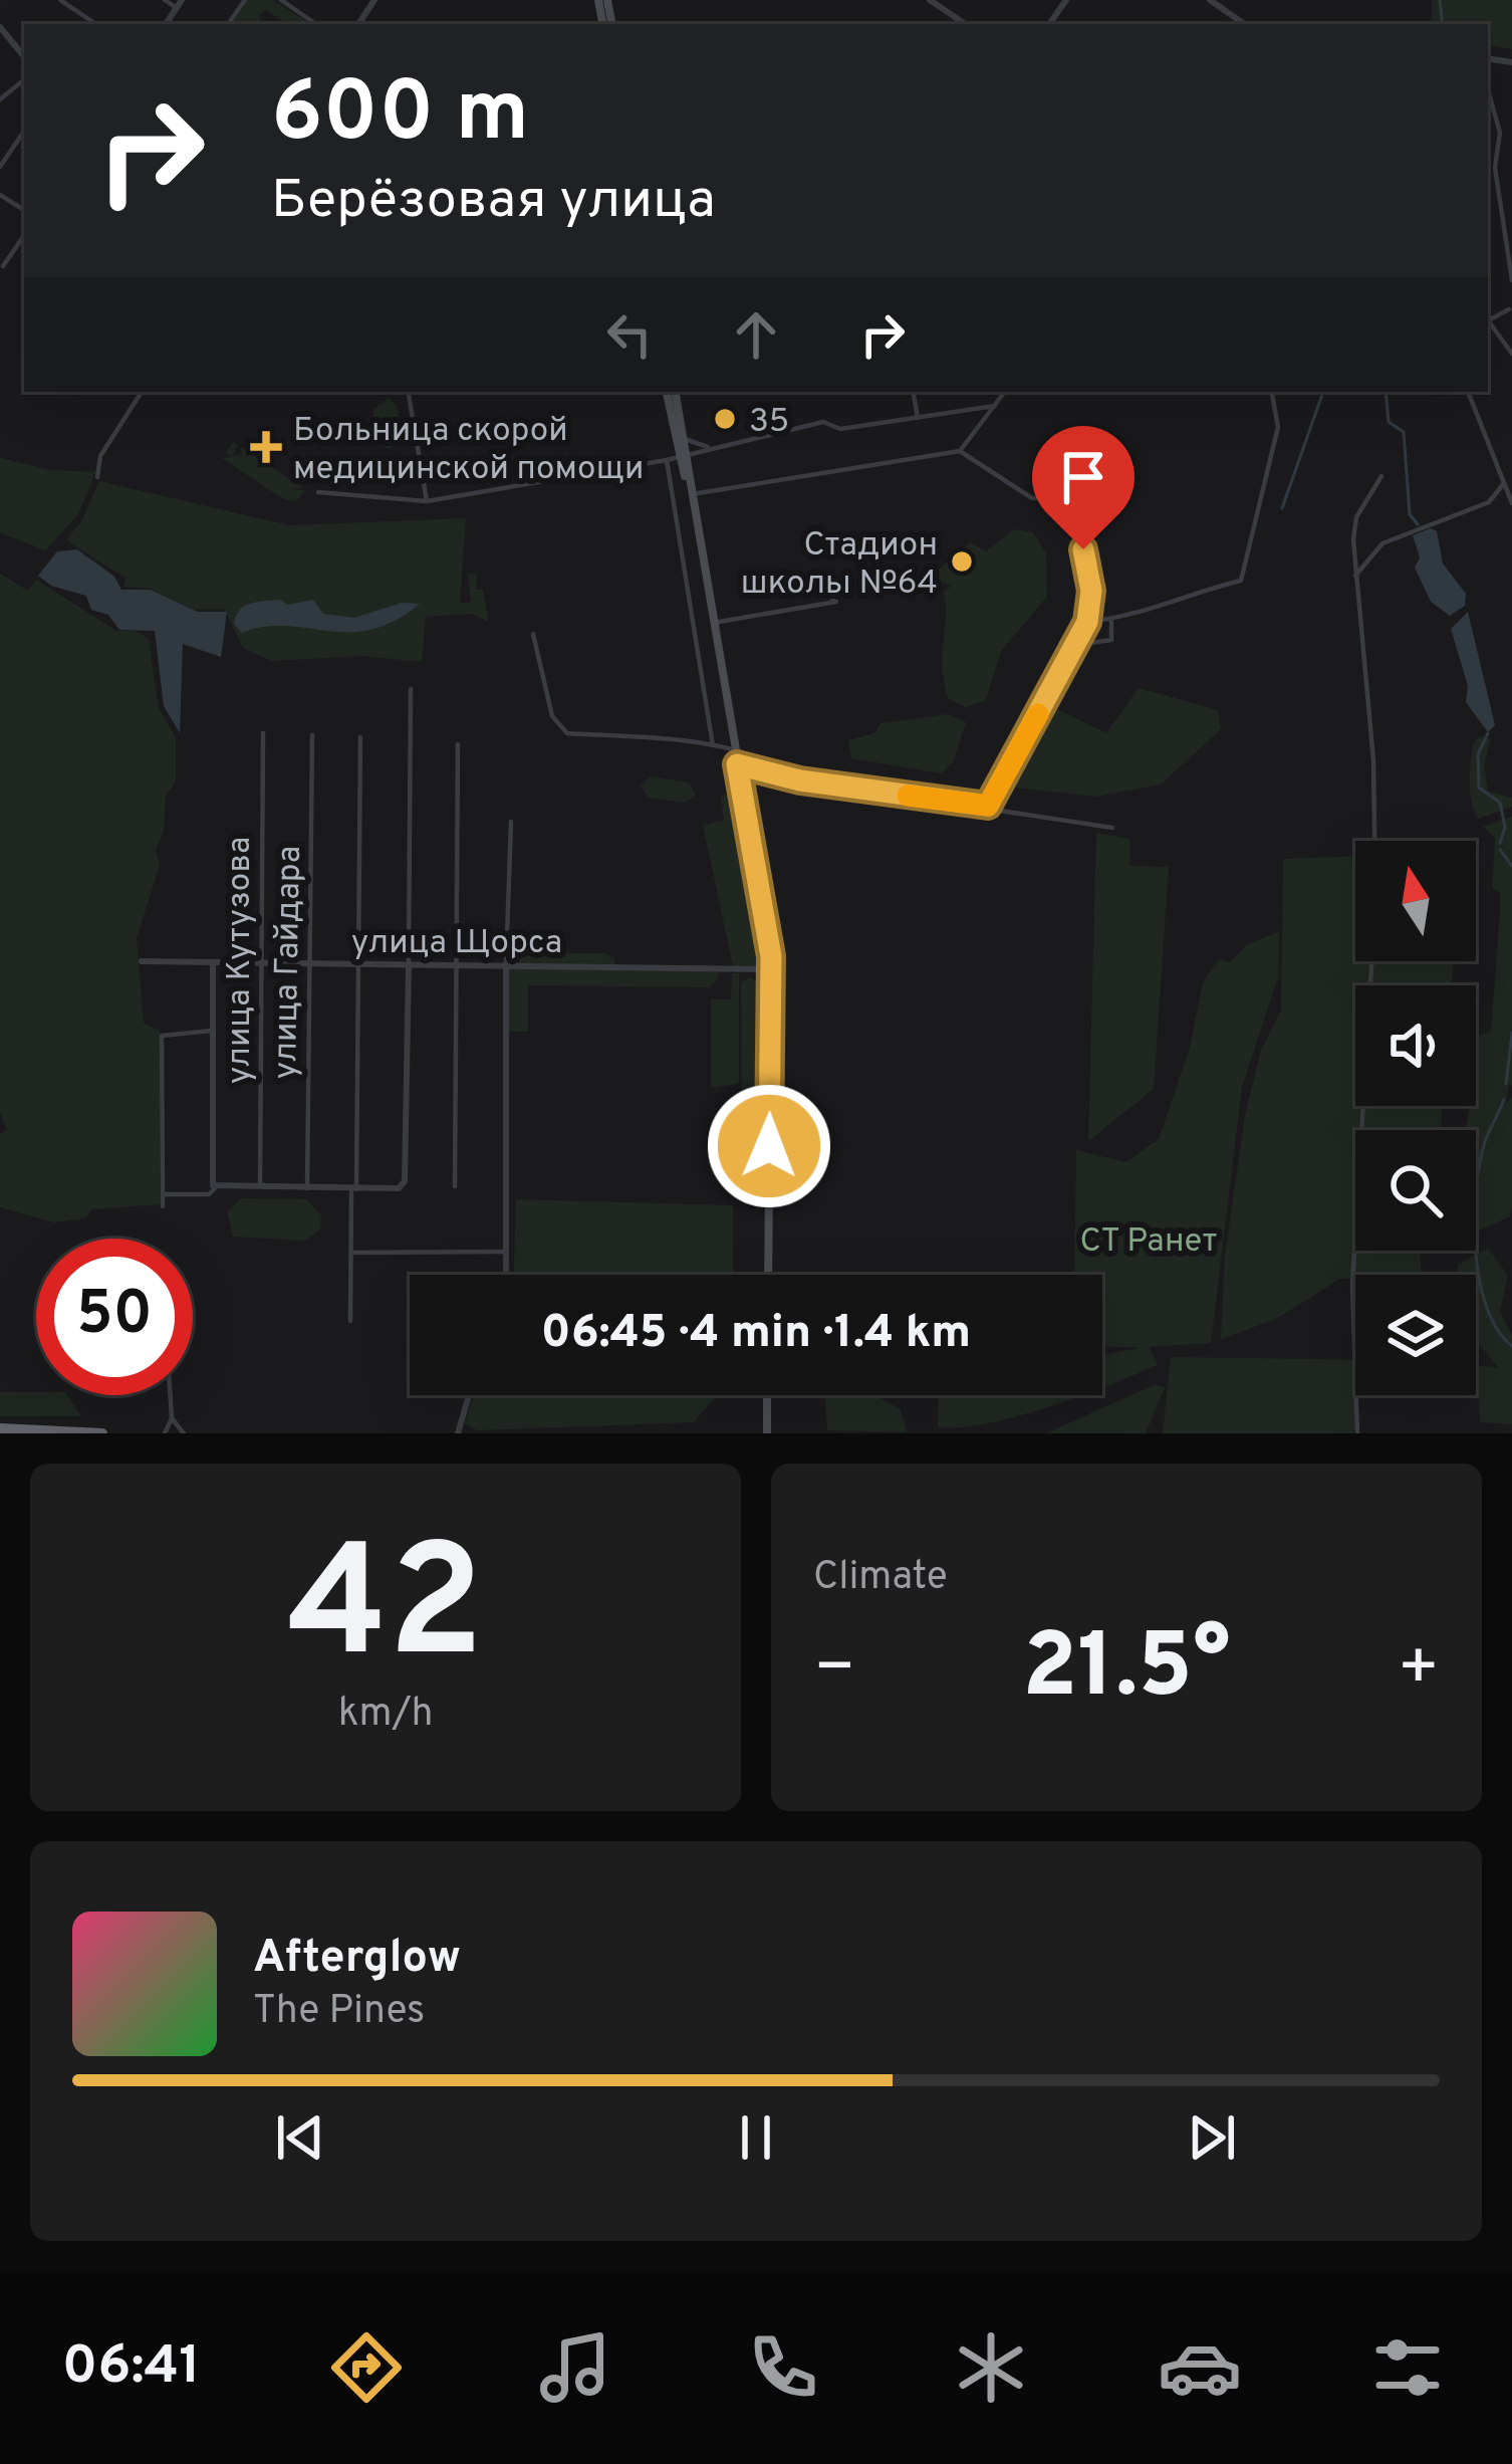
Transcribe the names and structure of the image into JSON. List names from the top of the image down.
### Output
{
  "streets": {
    "street": ["улица Щорса", "улица Кутузова", "улица Гайдара"]
  },
  "crossings": [
    ["улица Щорса", "улица Кутузова"],
    ["улица Щорса", "улица Гайдара"]
  ],
  "parks": ["СТ Ранет"],
  "places": {
    "other": ["35", "Стадион школы №64"],
    "health": ["Больница скорой медицинской помощи"]
  },
  "north": "top",
  "page": {
    "turn": ["600 m", "Берёзовая улица"],
    "limit": "50",
    "trip": "06:45 · 4 min · 1.4 km",
    "tile": [
      ["42", "km/h"],
      "Climate"
    ],
    "heat": ["−", "21.5°", "+"],
    "song": ["Afterglow", "The Pines"],
    "tabs": "06:41"
  }
}
